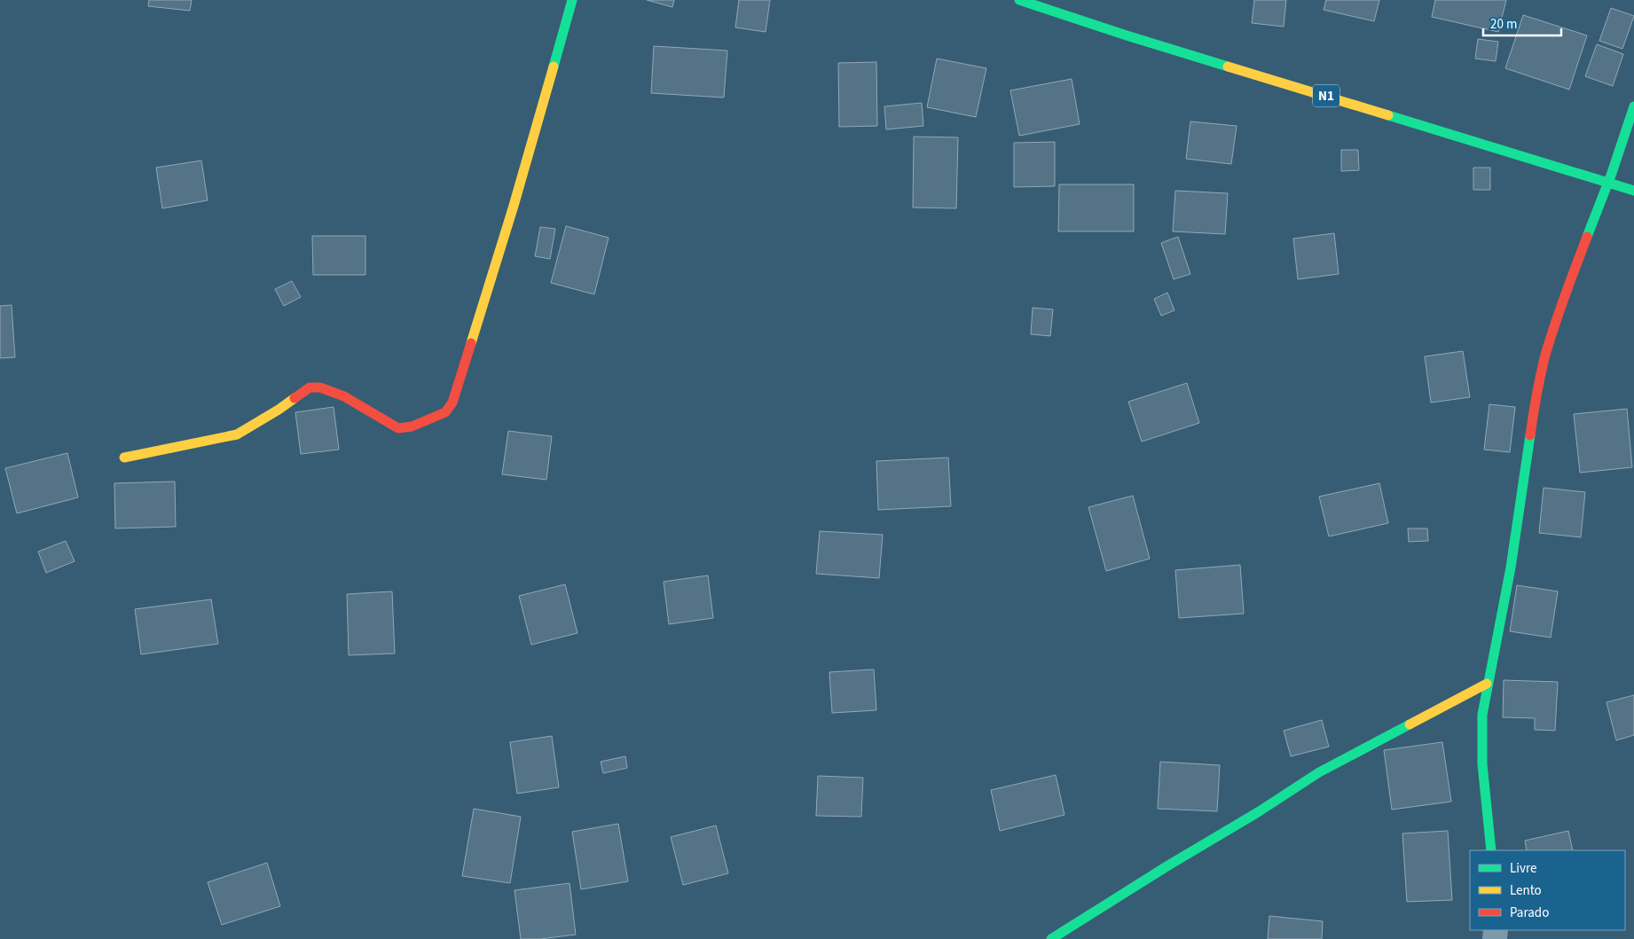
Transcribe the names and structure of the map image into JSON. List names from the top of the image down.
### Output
{
  "streets": {
    "street": ["N1"]
  },
  "legend": ["Livre", "Lento", "Parado"],
  "scale_bar": "20 m"
}
